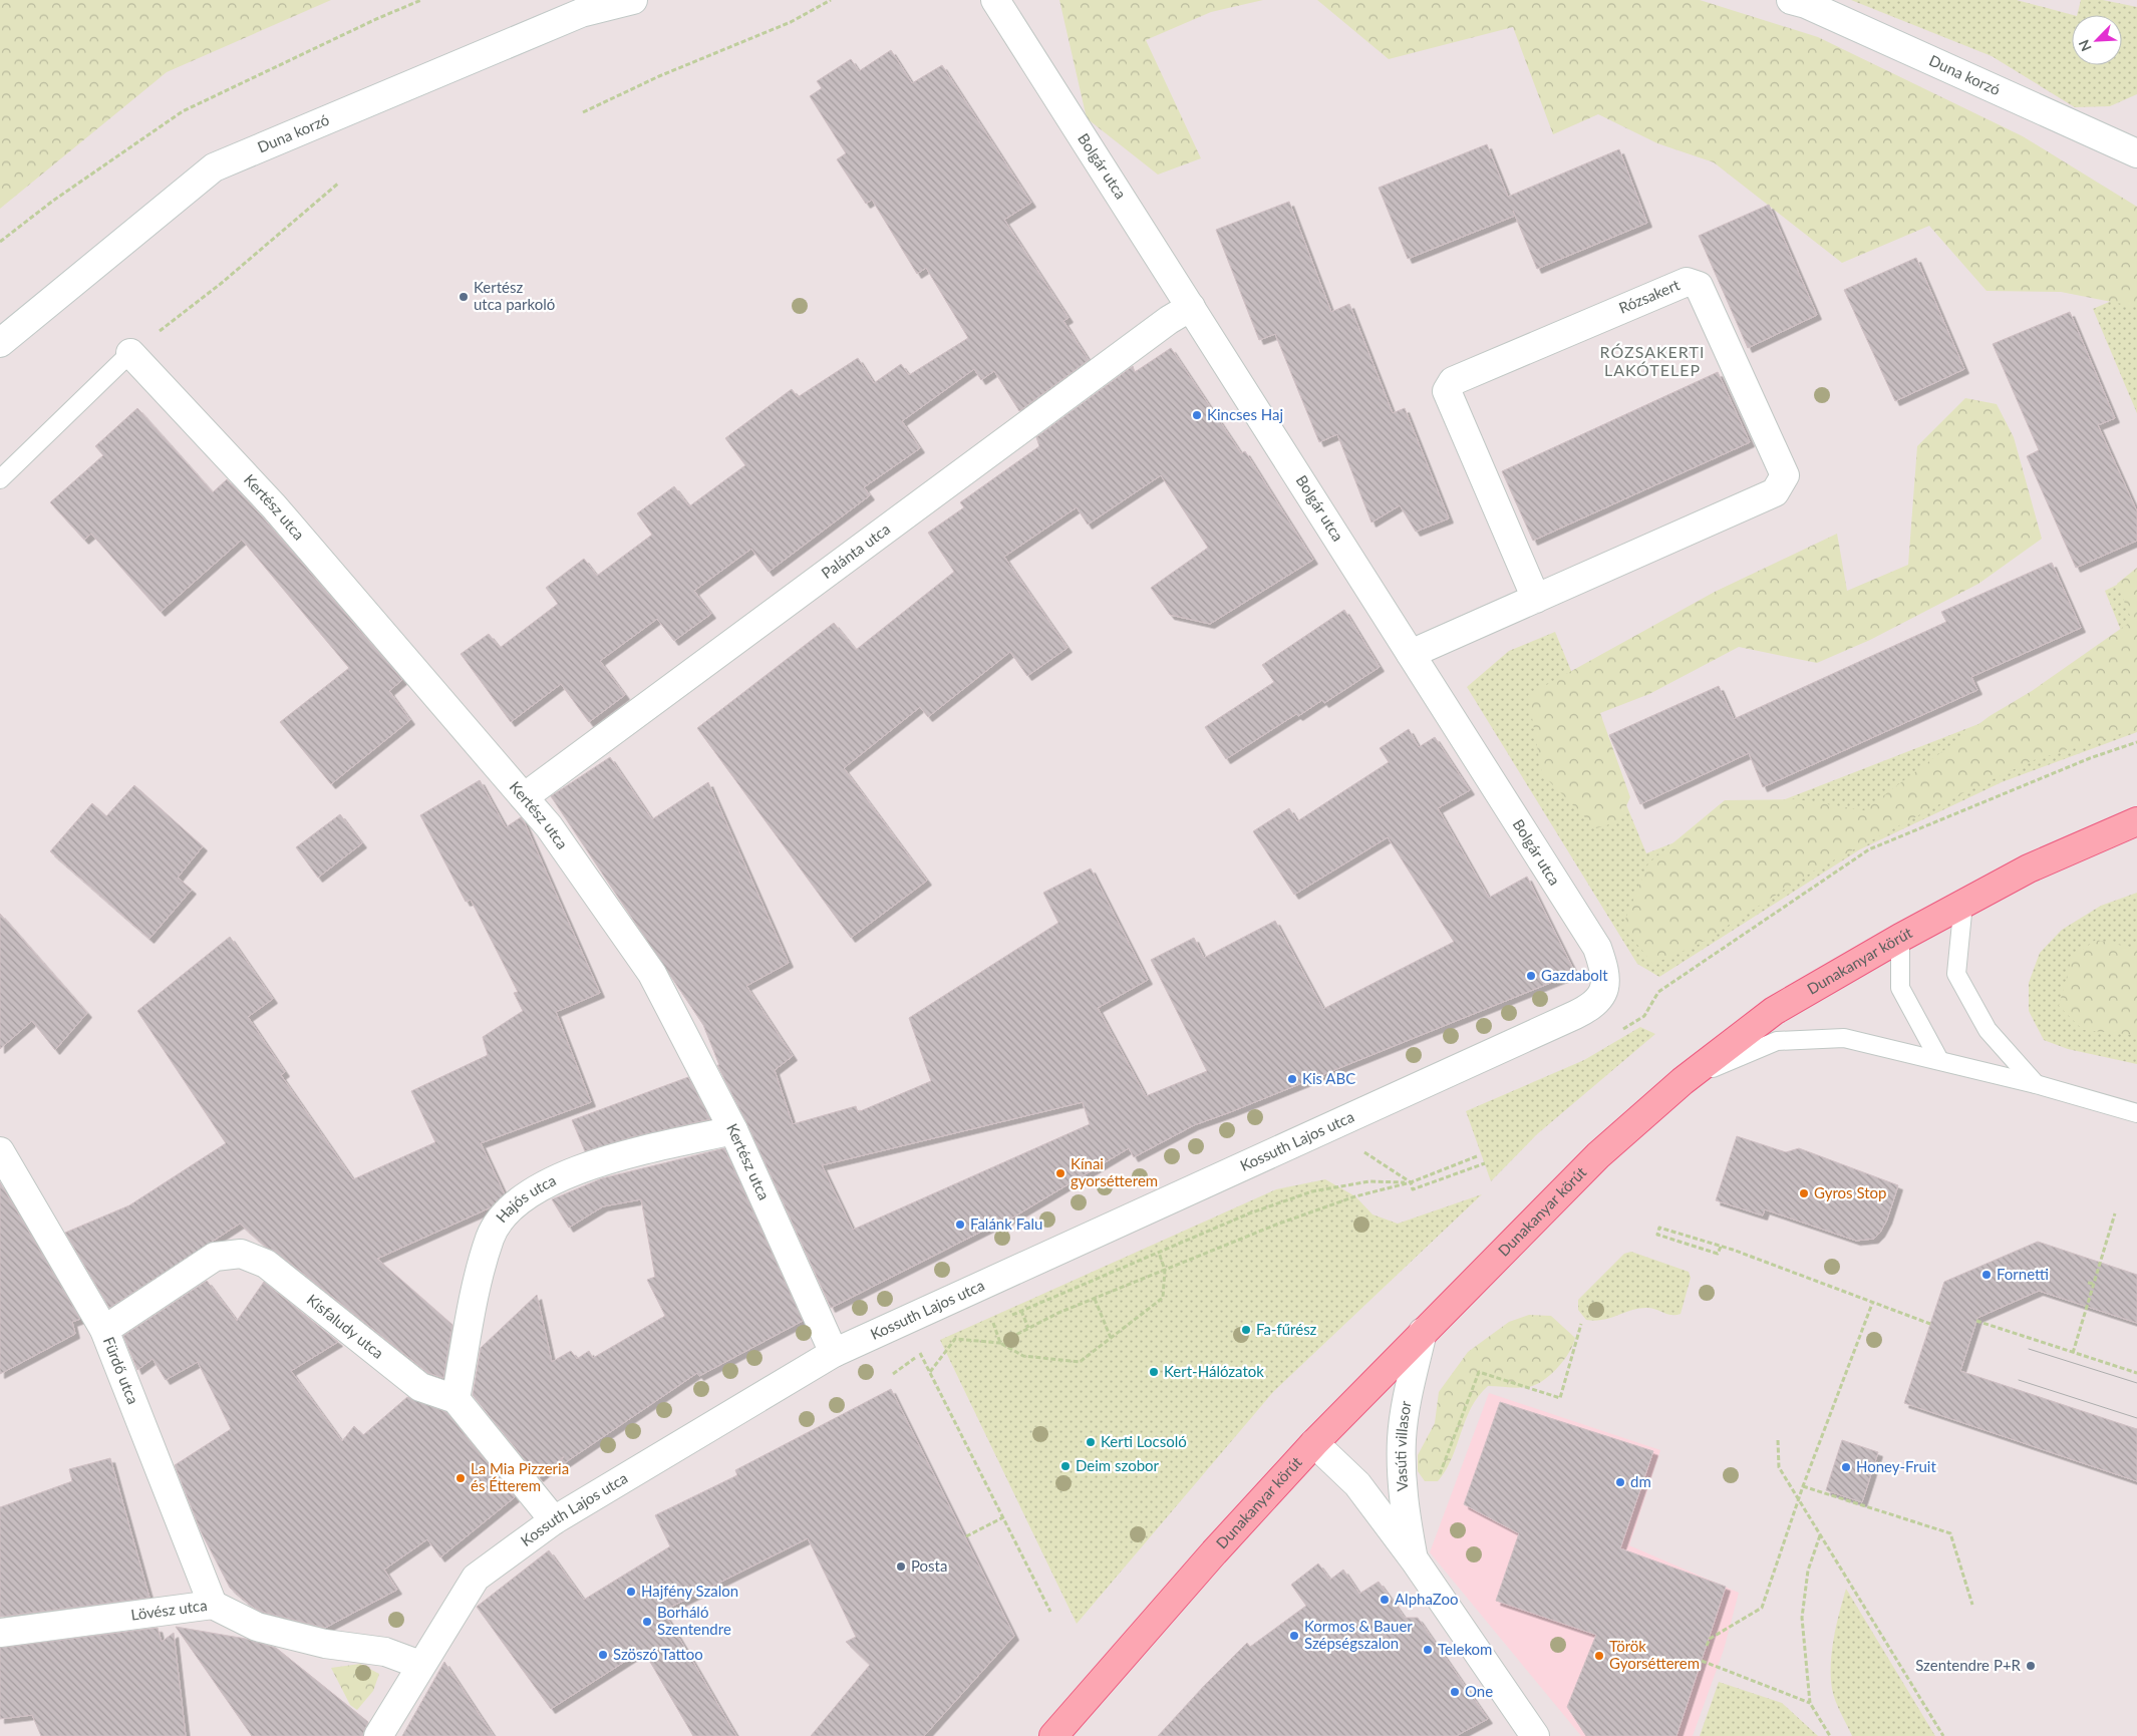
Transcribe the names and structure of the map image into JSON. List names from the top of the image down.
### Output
{
  "streets": {
    "main road": ["Dunakanyar körút"],
    "street": [
      "Duna korzó",
      "Bolgár utca",
      "Rózsakert",
      "Kertész utca",
      "Palánta utca",
      "Kossuth Lajos utca",
      "Hajós utca",
      "Kisfaludy utca",
      "Fürdő utca",
      "Vasúti villasor",
      "Lövész utca"
    ]
  },
  "crossings": [
    ["Bolgár utca", "Rózsakert"],
    ["Bolgár utca", "Palánta utca"],
    ["Bolgár utca", "Kossuth Lajos utca"],
    ["Kertész utca", "Palánta utca"],
    ["Kertész utca", "Kossuth Lajos utca"],
    ["Kertész utca", "Hajós utca"],
    ["Dunakanyar körút", "Vasúti villasor"],
    ["Kossuth Lajos utca", "Kisfaludy utca"],
    ["Kossuth Lajos utca", "Lövész utca"],
    ["Hajós utca", "Kisfaludy utca"],
    ["Kisfaludy utca", "Fürdő utca"],
    ["Fürdő utca", "Lövész utca"]
  ],
  "districts": ["RÓZSAKERTI LAKÓTELEP"],
  "places": [
    "Kertész utca parkoló",
    "Kincses Haj",
    "Gazdabolt",
    "Kis ABC",
    "Kínai gyorsétterem",
    "Gyros Stop",
    "Falánk Falu",
    "Fornetti",
    "Fa-fűrész",
    "Kert-Hálózatok",
    "Kerti Locsoló",
    "Deim szobor",
    "Honey-Fruit",
    "La Mia Pizzeria és Étterem",
    "dm",
    "Posta",
    "Hajfény Szalon",
    "AlphaZoo",
    "Borháló Szentendre",
    "Kormos & Bauer Szépségszalon",
    "Telekom",
    "Szöszó Tattoo",
    "Török Gyorsétterem",
    "Szentendre P+R",
    "One"
  ],
  "north": "bottom left"
}
